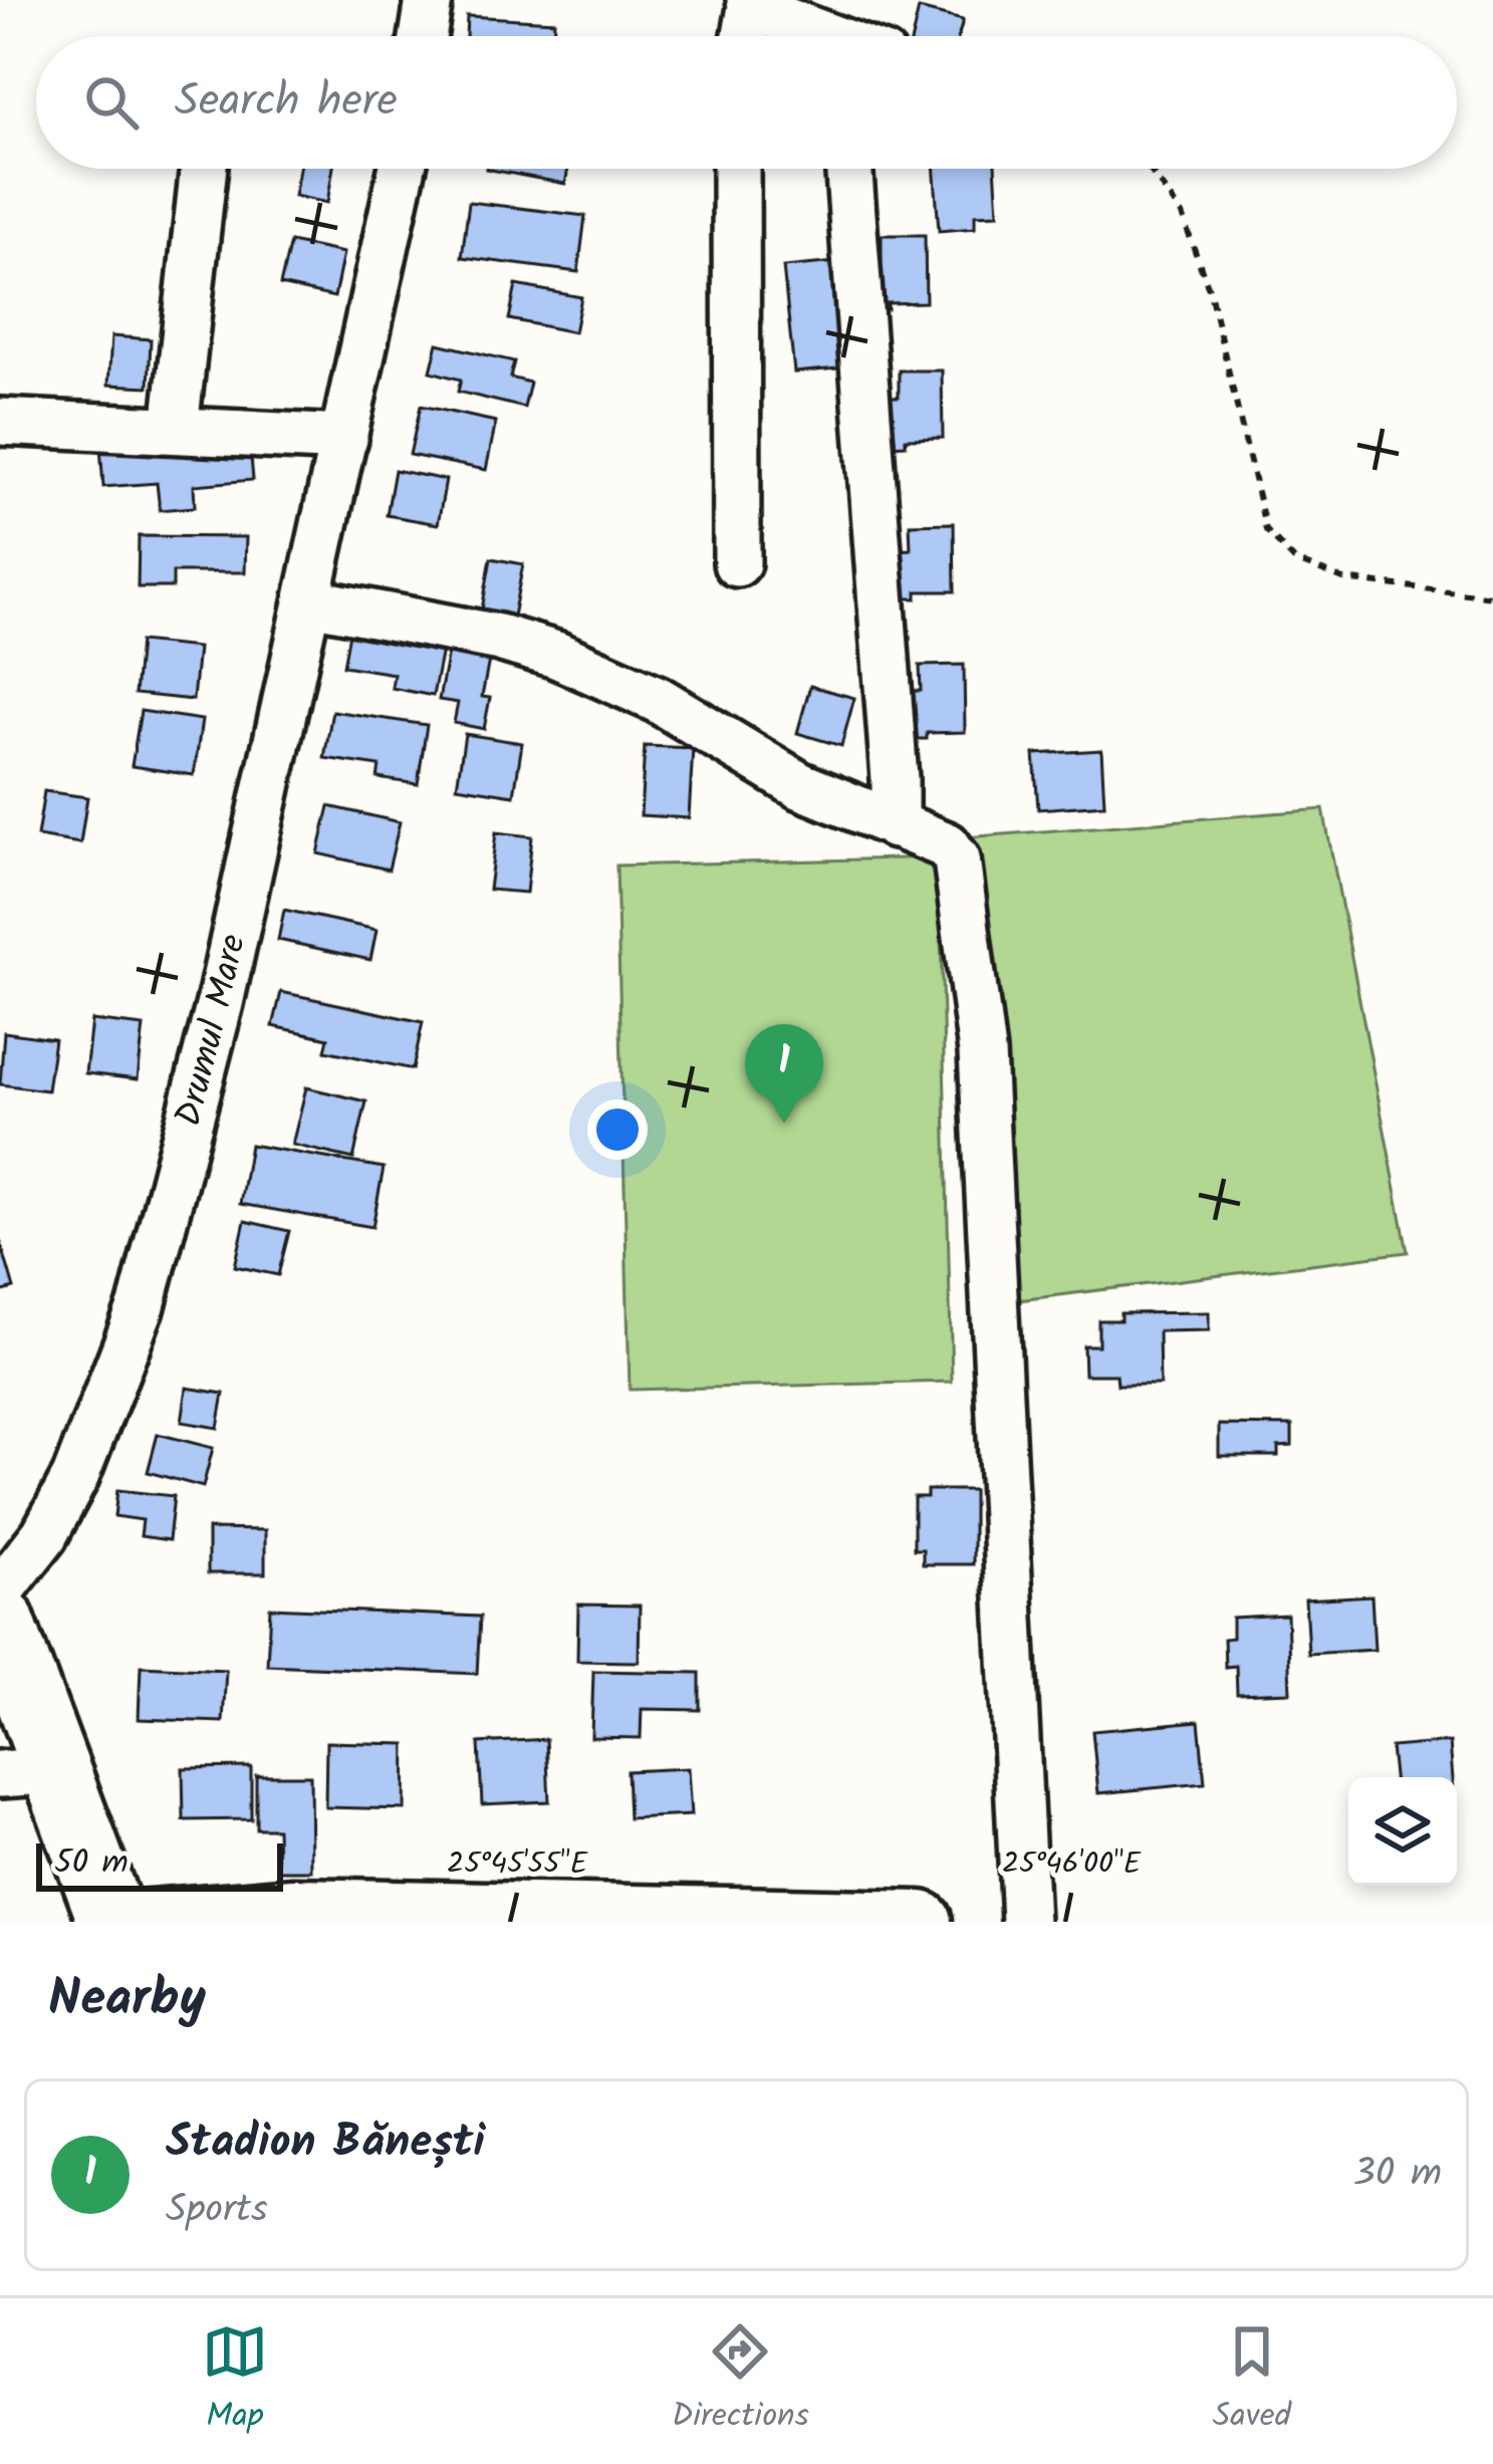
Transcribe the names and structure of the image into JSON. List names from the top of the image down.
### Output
{
  "streets": {
    "street": ["Drumul Mare"]
  },
  "scale_bar": "50 m",
  "page": {
    "search": "Search here",
    "pins": "1",
    "scale": "50 m",
    "heading": "Nearby",
    "list": [
      {
        "mark": "1",
        "name": "Stadion Bănești",
        "note": "Sports",
        "value": "30 m"
      }
    ],
    "nav": ["Map", "Directions", "Saved"]
  },
  "coordinates": ["25°45'55\"E", "25°46'00\"E"]
}
